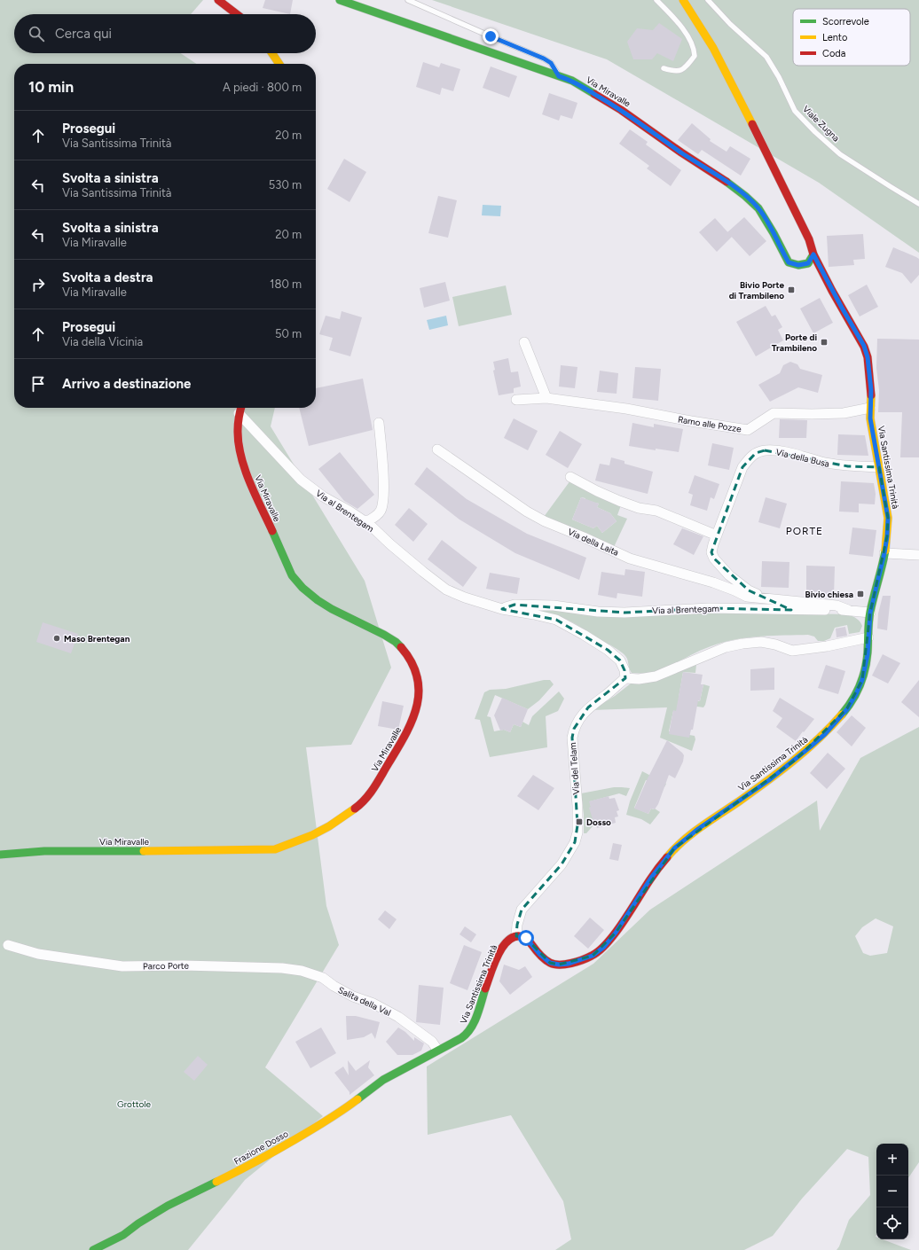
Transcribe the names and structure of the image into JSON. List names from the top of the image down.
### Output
{
  "streets": {
    "street": [
      "Via Miravalle",
      "Ramo alle Pozze",
      "Via della Busa",
      "Via Santissima Trinità",
      "Via al Brentegam",
      "Via della Laita",
      "Via del Telam",
      "Parco Porte",
      "Salita della Val",
      "Frazione Dosso"
    ],
    "lane": ["Viale Zugna"]
  },
  "crossings": [
    ["Via Miravalle", "Via Santissima Trinità"],
    ["Via Miravalle", "Via al Brentegam"],
    ["Ramo alle Pozze", "Via Santissima Trinità"],
    ["Via della Busa", "Via Santissima Trinità"],
    ["Via della Busa", "Via della Laita"],
    ["Via Santissima Trinità", "Via al Brentegam"],
    ["Via Santissima Trinità", "Via del Telam"],
    ["Via Santissima Trinità", "Salita della Val"],
    ["Via Santissima Trinità", "Frazione Dosso"],
    ["Via al Brentegam", "Via del Telam"],
    ["Parco Porte", "Salita della Val"],
    ["Salita della Val", "Frazione Dosso"]
  ],
  "districts": ["PORTE"],
  "parks": ["Grottole"],
  "places": {
    "transit": [
      "Bivio Porte di Trambileno",
      "Porte di Trambileno",
      "Bivio chiesa",
      "Dosso"
    ],
    "other": ["Maso Brentegan"]
  },
  "legend": ["Scorrevole", "Lento", "Coda"],
  "page": {
    "search": "Cerca qui",
    "heading": ["10 min", "A piedi · 800 m"],
    "list": [
      ["Prosegui", "Via Santissima Trinità", "20 m"],
      ["Svolta a sinistra", "Via Santissima Trinità", "530 m"],
      ["Svolta a sinistra", "Via Miravalle", "20 m"],
      ["Svolta a destra", "Via Miravalle", "180 m"],
      ["Prosegui", "Via della Vicinia", "50 m"],
      "Arrivo a destinazione"
    ],
    "map_buttons": ["+", "−"]
  }
}
